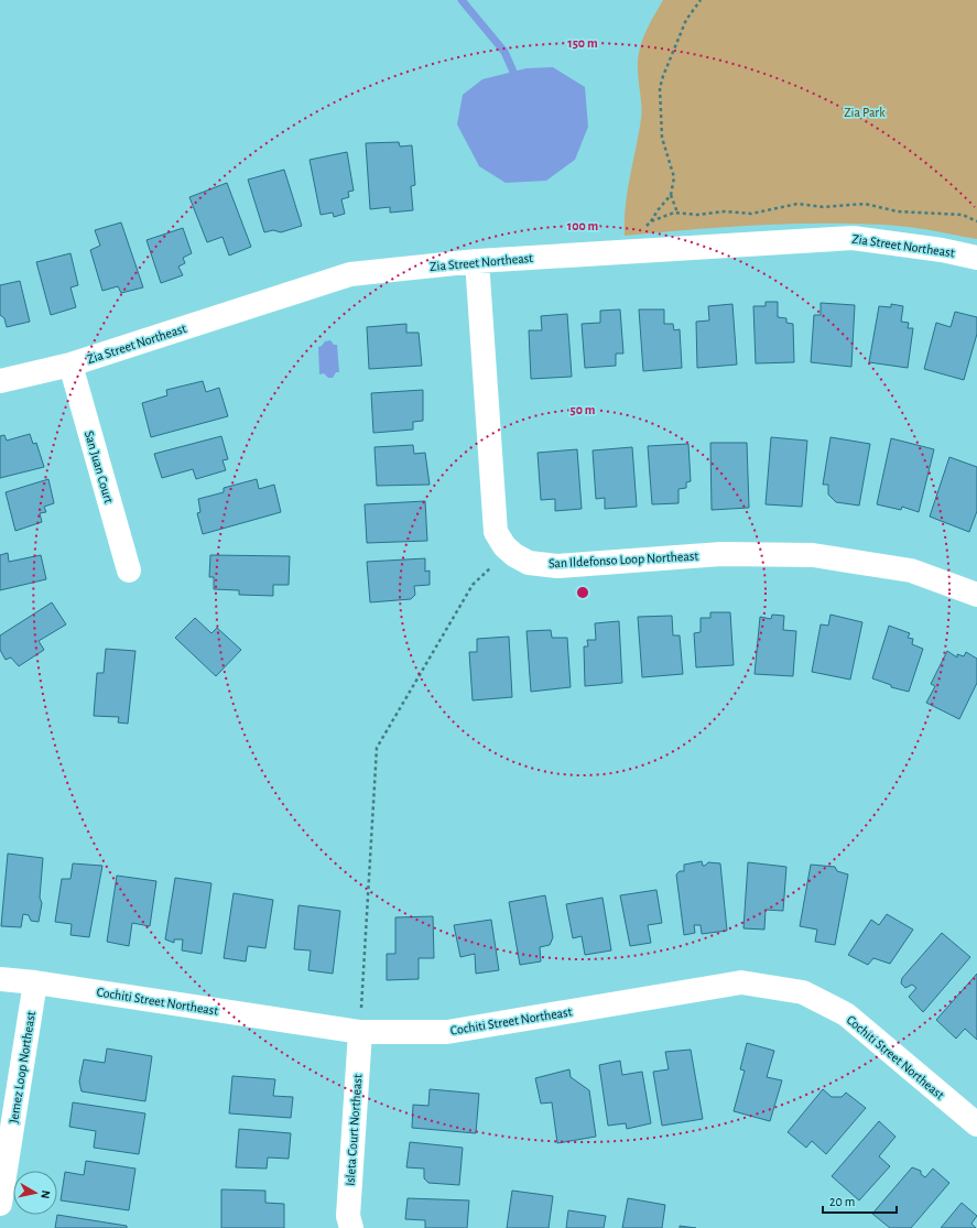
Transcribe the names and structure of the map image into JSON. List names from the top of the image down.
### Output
{
  "streets": {
    "street": [
      "Zia Street Northeast",
      "San Juan Court",
      "San Ildefonso Loop Northeast",
      "Cochiti Street Northeast",
      "Jemez Loop Northeast",
      "Isleta Court Northeast"
    ]
  },
  "crossings": [
    ["Zia Street Northeast", "San Juan Court"],
    ["Zia Street Northeast", "San Ildefonso Loop Northeast"],
    ["Cochiti Street Northeast", "Jemez Loop Northeast"],
    ["Cochiti Street Northeast", "Isleta Court Northeast"]
  ],
  "parks": ["Zia Park"],
  "scale_bar": "20 m",
  "north": "right",
  "rings": ["150 m", "100 m", "50 m"]
}
